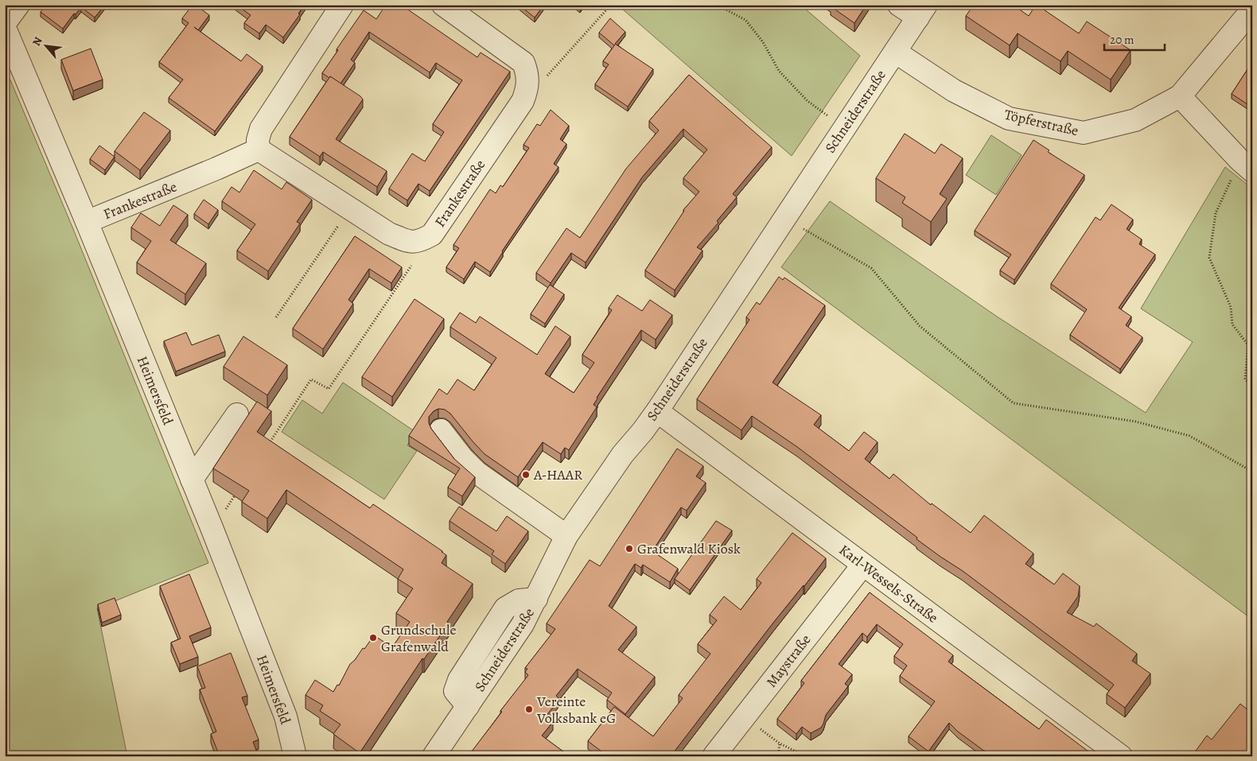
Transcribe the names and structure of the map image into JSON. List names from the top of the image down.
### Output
{
  "streets": {
    "street": [
      "Schneiderstraße",
      "Töpferstraße",
      "Frankestraße",
      "Heimersfeld",
      "Karl-Wessels-Straße",
      "Maystraße"
    ]
  },
  "crossings": [
    ["Schneiderstraße", "Töpferstraße"],
    ["Schneiderstraße", "Karl-Wessels-Straße"],
    ["Frankestraße", "Heimersfeld"],
    ["Karl-Wessels-Straße", "Maystraße"]
  ],
  "places": [
    "A-HAAR",
    "Grafenwald Kiosk",
    "Grundschule Grafenwald",
    "Vereinte Volksbank eG"
  ],
  "scale_bar": "20 m",
  "north": "top left"
}
